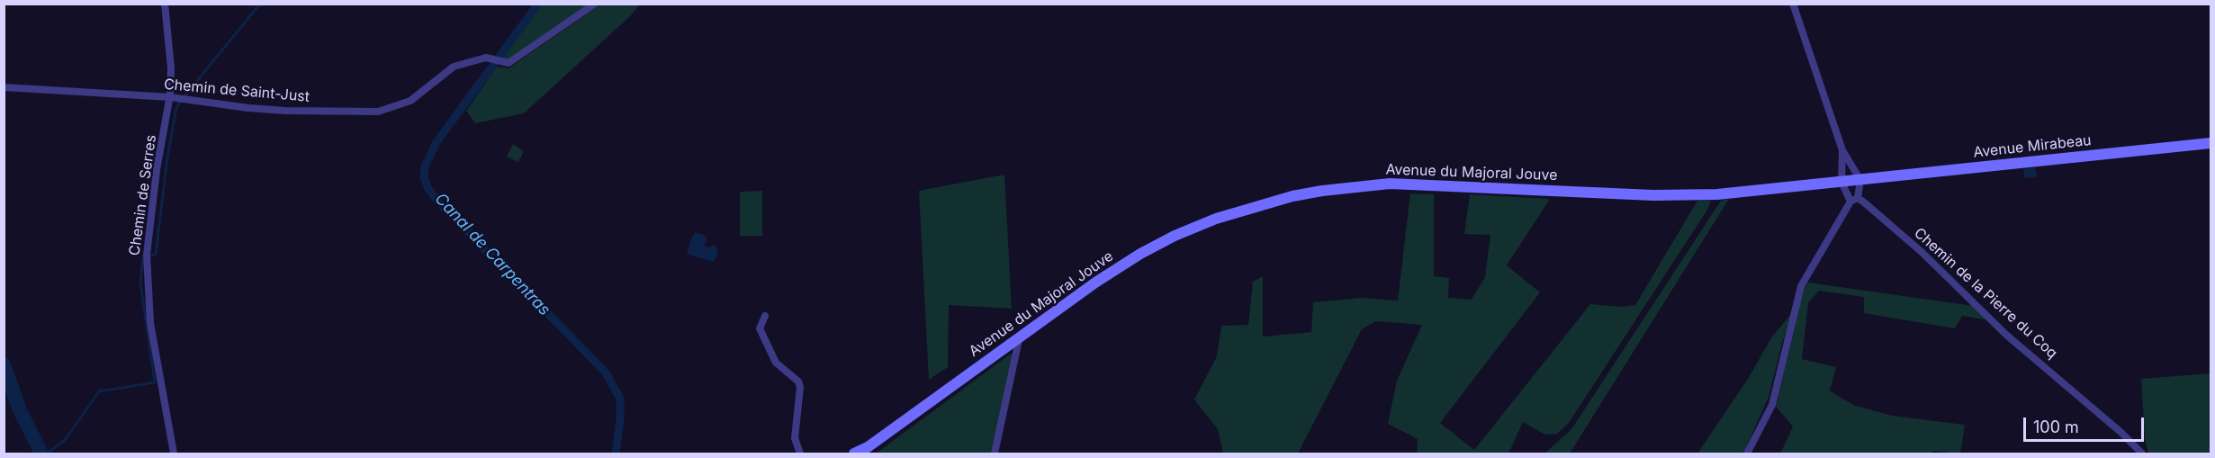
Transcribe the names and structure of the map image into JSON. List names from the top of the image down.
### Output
{
  "streets": {
    "main road": ["Avenue Mirabeau", "Avenue du Majoral Jouve"],
    "street": ["Chemin de Saint-Just", "Chemin de Serres", "Chemin de la Pierre du Coq"]
  },
  "crossings": [
    ["Chemin de Saint-Just", "Chemin de Serres"],
    ["Avenue Mirabeau", "Avenue du Majoral Jouve"]
  ],
  "water": ["Canal de Carpentras"],
  "scale_bar": "100 m"
}
